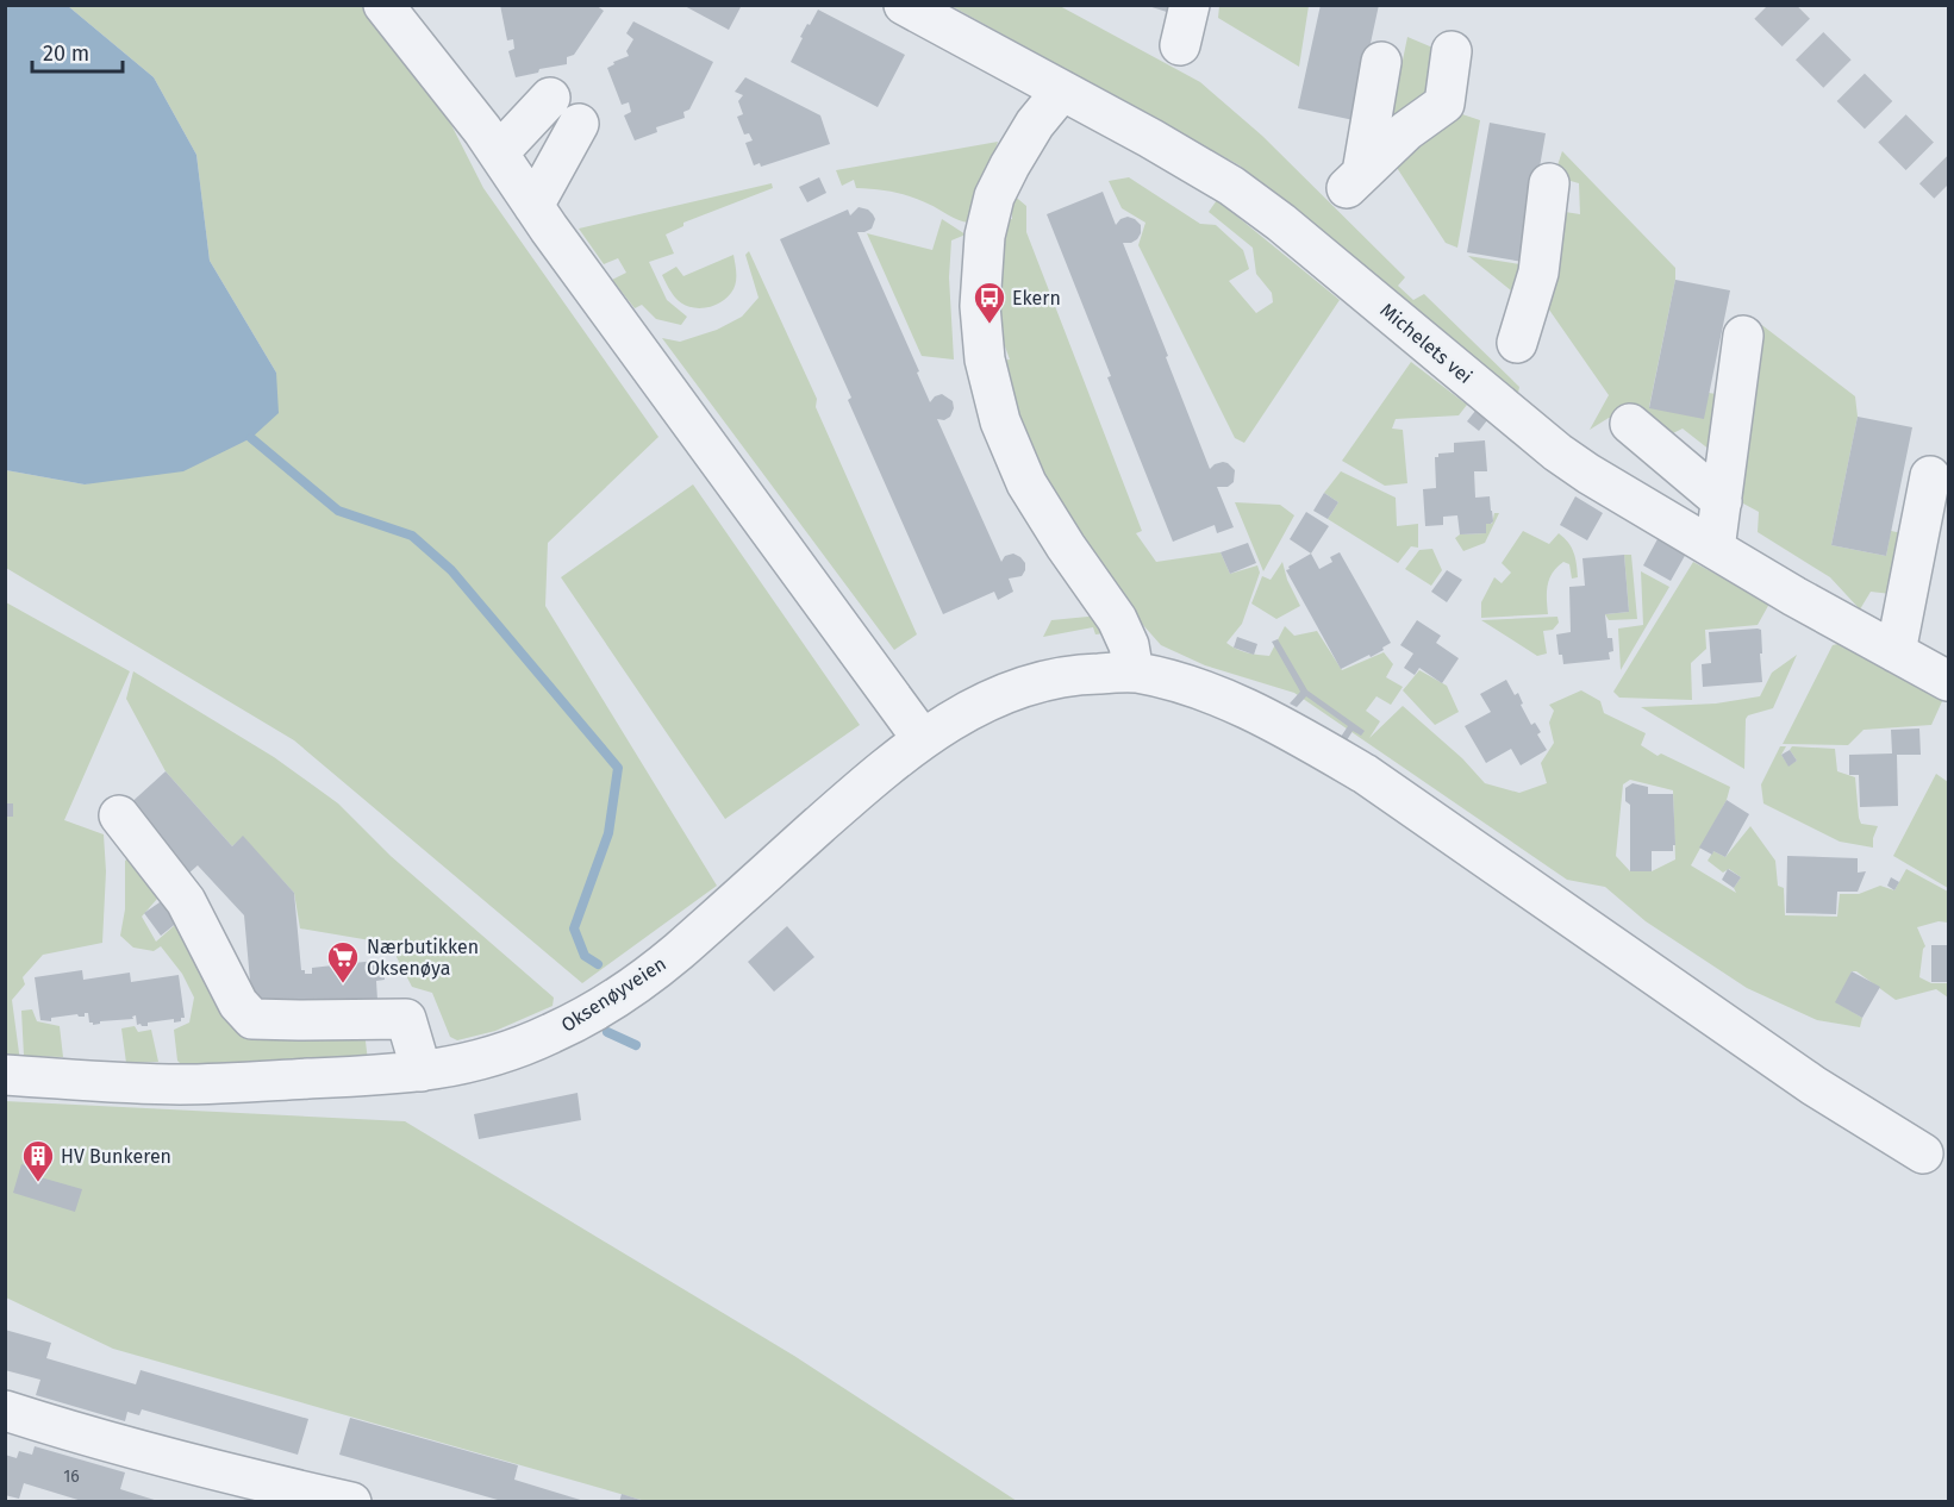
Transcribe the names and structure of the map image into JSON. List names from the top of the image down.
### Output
{
  "streets": {
    "street": ["Michelets vei", "Oksenøyveien"]
  },
  "places": {
    "bus stop": ["Ekern"],
    "supermarket": ["Nærbutikken Oksenøya"],
    "building": ["HV Bunkeren"]
  },
  "house_numbers": ["16"],
  "scale_bar": "20 m"
}
